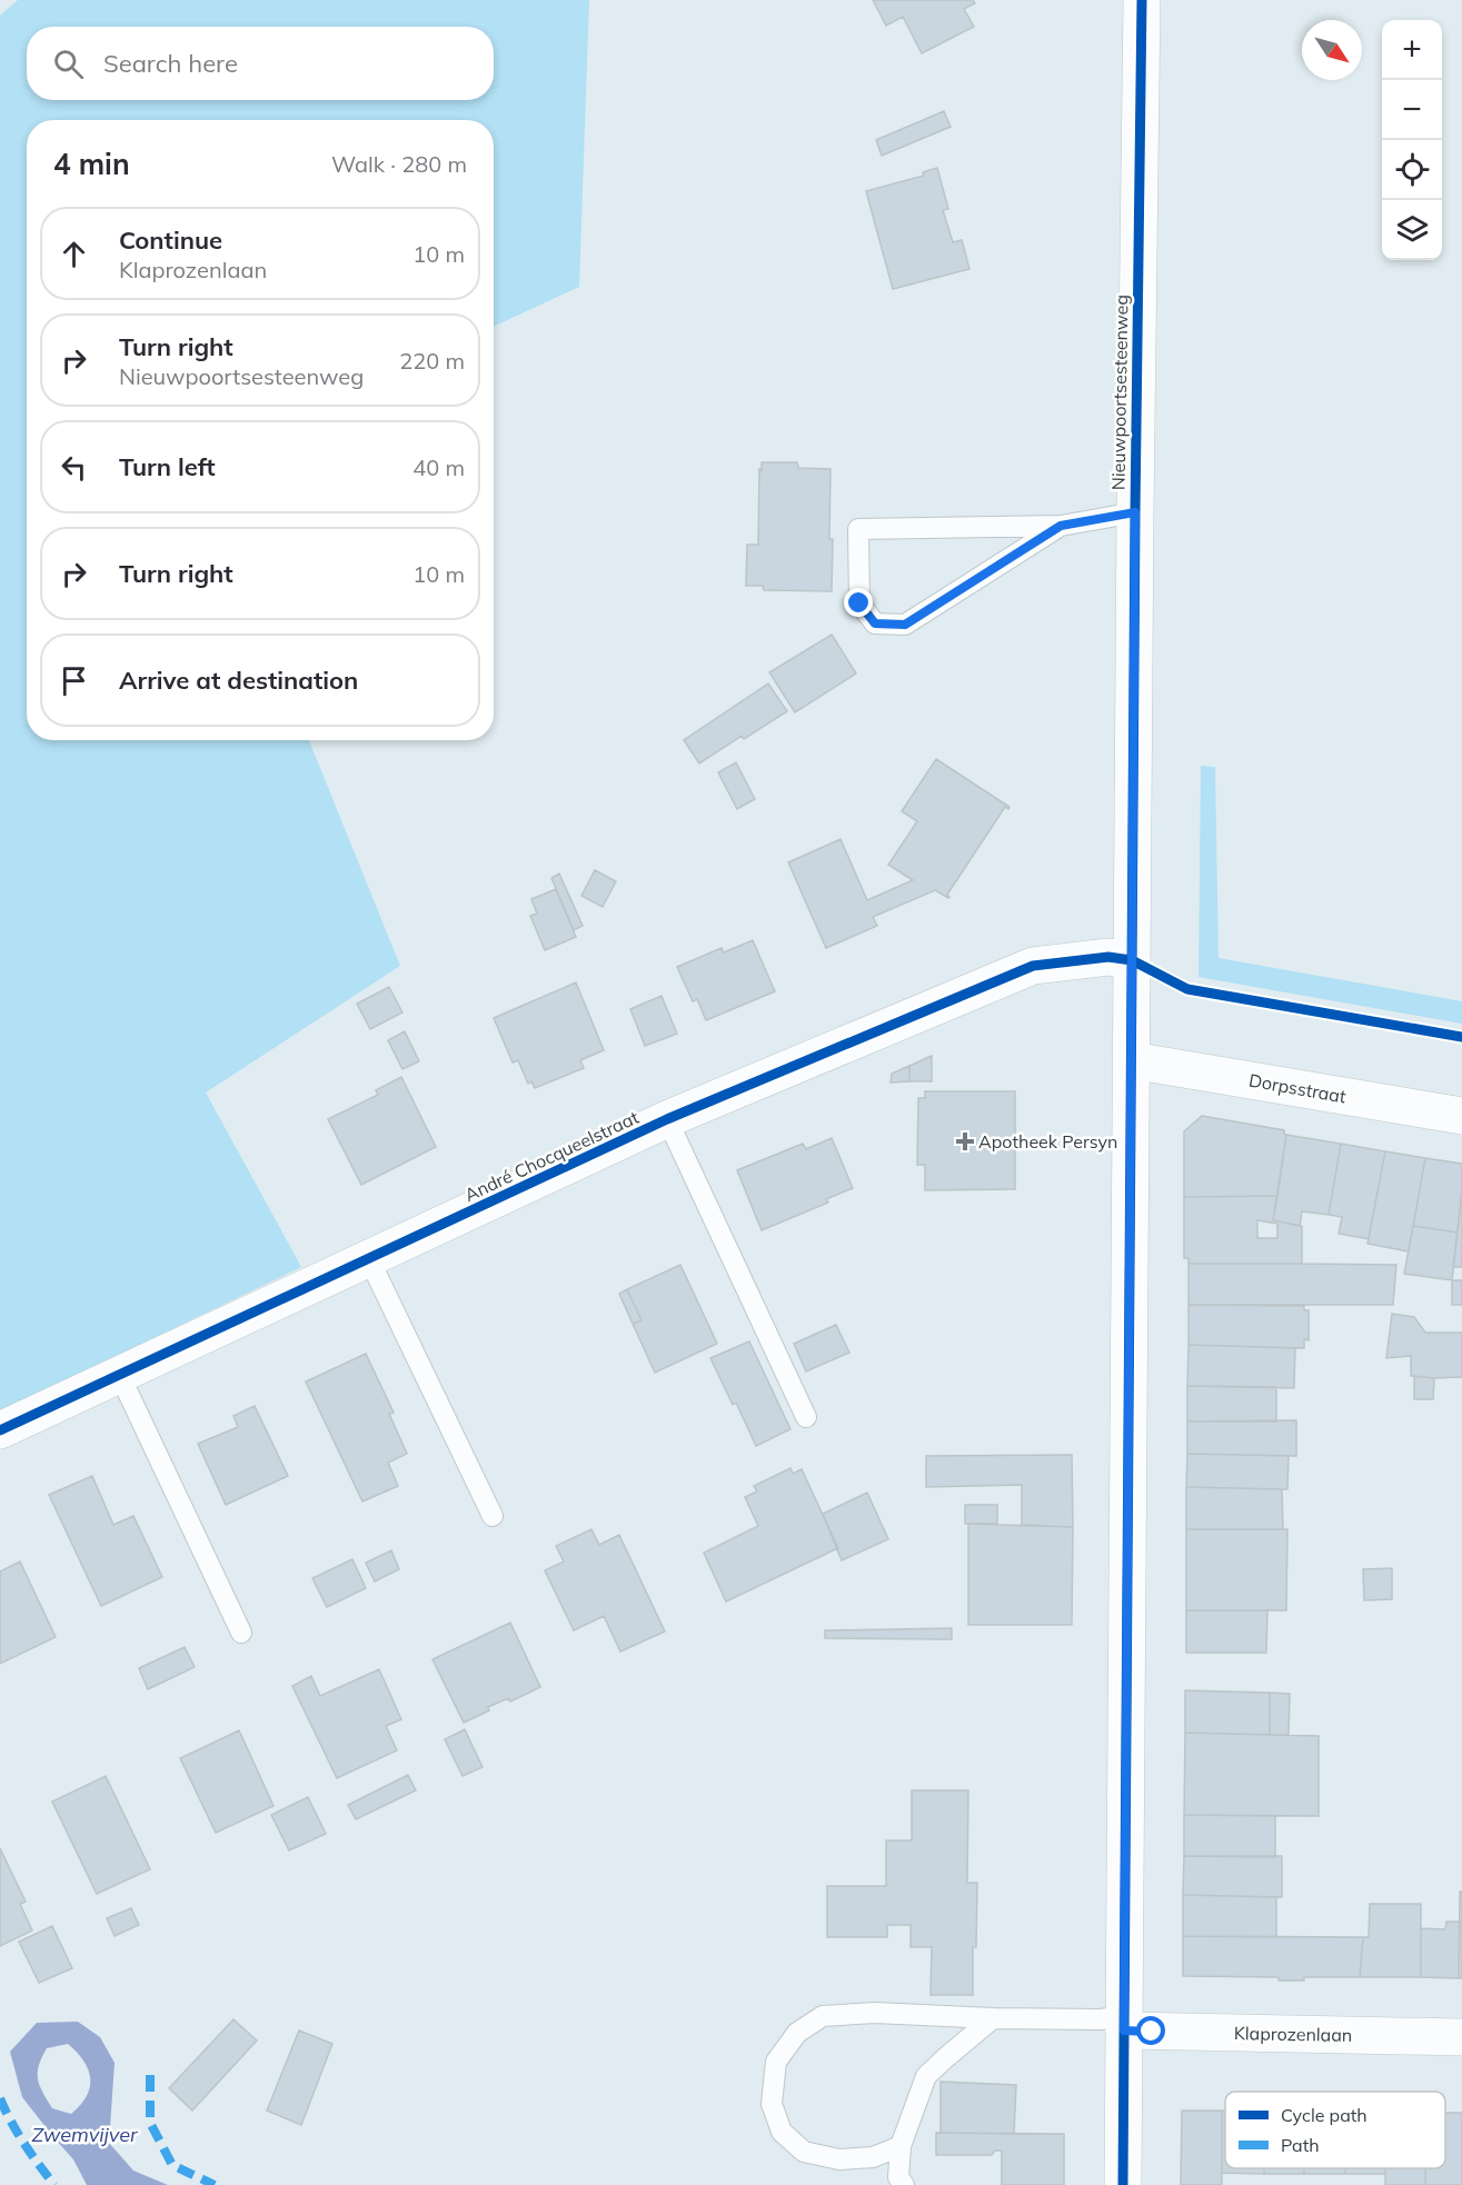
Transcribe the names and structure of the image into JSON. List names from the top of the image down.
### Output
{
  "streets": {
    "main road": [
      "Nieuwpoortsesteenweg",
      "Dorpsstraat",
      "André Chocqueelstraat",
      "Klaprozenlaan"
    ]
  },
  "crossings": [
    ["Nieuwpoortsesteenweg", "Dorpsstraat"],
    ["Nieuwpoortsesteenweg", "André Chocqueelstraat"],
    ["Nieuwpoortsesteenweg", "Klaprozenlaan"]
  ],
  "water": ["Zwemvijver"],
  "places": {
    "health": ["Apotheek Persyn"]
  },
  "legend": ["Cycle path", "Path"],
  "north": "bottom right",
  "page": {
    "map_buttons": ["+", "−"],
    "search": "Search here",
    "heading": ["4 min", "Walk · 280 m"],
    "list": [
      ["Continue", "Klaprozenlaan", "10 m"],
      ["Turn right", "Nieuwpoortsesteenweg", "220 m"],
      ["Turn left", "40 m"],
      ["Turn right", "10 m"],
      "Arrive at destination"
    ]
  }
}
